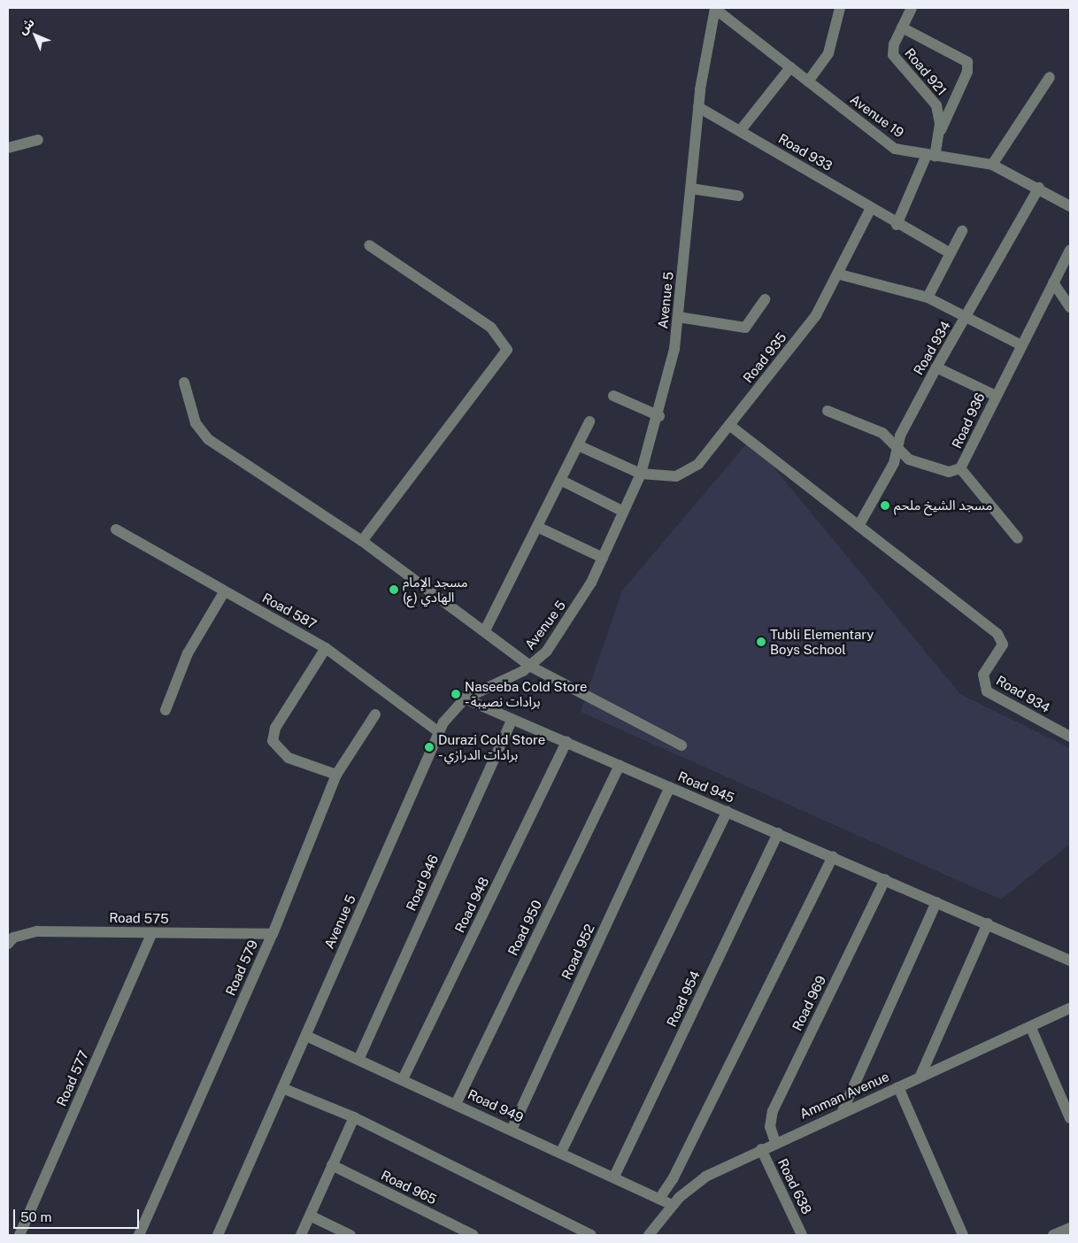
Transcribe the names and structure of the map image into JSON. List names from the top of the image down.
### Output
{
  "streets": {
    "street": [
      "Road 921",
      "Avenue 19",
      "Road 933",
      "Avenue 5",
      "Road 934",
      "Road 935",
      "Road 936",
      "Road 587",
      "Road 945",
      "Road 946",
      "Road 948",
      "Road 575",
      "Road 950",
      "Road 952",
      "Road 579",
      "Road 954",
      "Road 969",
      "Road 577",
      "Amman Avenue",
      "Road 949",
      "Road 638",
      "Road 965"
    ]
  },
  "crossings": [
    ["Road 921", "Avenue 19"],
    ["Avenue 19", "Avenue 5"],
    ["Avenue 19", "Road 934"],
    ["Road 933", "Avenue 5"],
    ["Road 933", "Road 935"],
    ["Avenue 5", "Road 935"],
    ["Avenue 5", "Road 587"],
    ["Avenue 5", "Road 945"],
    ["Avenue 5", "Road 949"],
    ["Road 934", "Road 935"],
    ["Road 934", "Road 936"],
    ["Road 945", "Road 946"],
    ["Road 945", "Road 948"],
    ["Road 945", "Road 950"],
    ["Road 945", "Road 952"],
    ["Road 945", "Road 954"],
    ["Road 945", "Road 969"],
    ["Road 946", "Road 949"],
    ["Road 948", "Road 949"],
    ["Road 575", "Road 579"],
    ["Road 575", "Road 577"],
    ["Road 950", "Road 949"],
    ["Road 952", "Road 949"],
    ["Road 954", "Road 949"],
    ["Road 969", "Amman Avenue"],
    ["Amman Avenue", "Road 949"],
    ["Amman Avenue", "Road 638"]
  ],
  "places": [
    "مسجد الشيخ ملحم",
    "مسجد الإمام الهادي (ع)",
    "Tubli Elementary Boys School",
    "Naseeba Cold Store - برادات نصيبة",
    "Durazi Cold Store - برادات الدرازي"
  ],
  "scale_bar": "50 m",
  "north": "top left"
}
